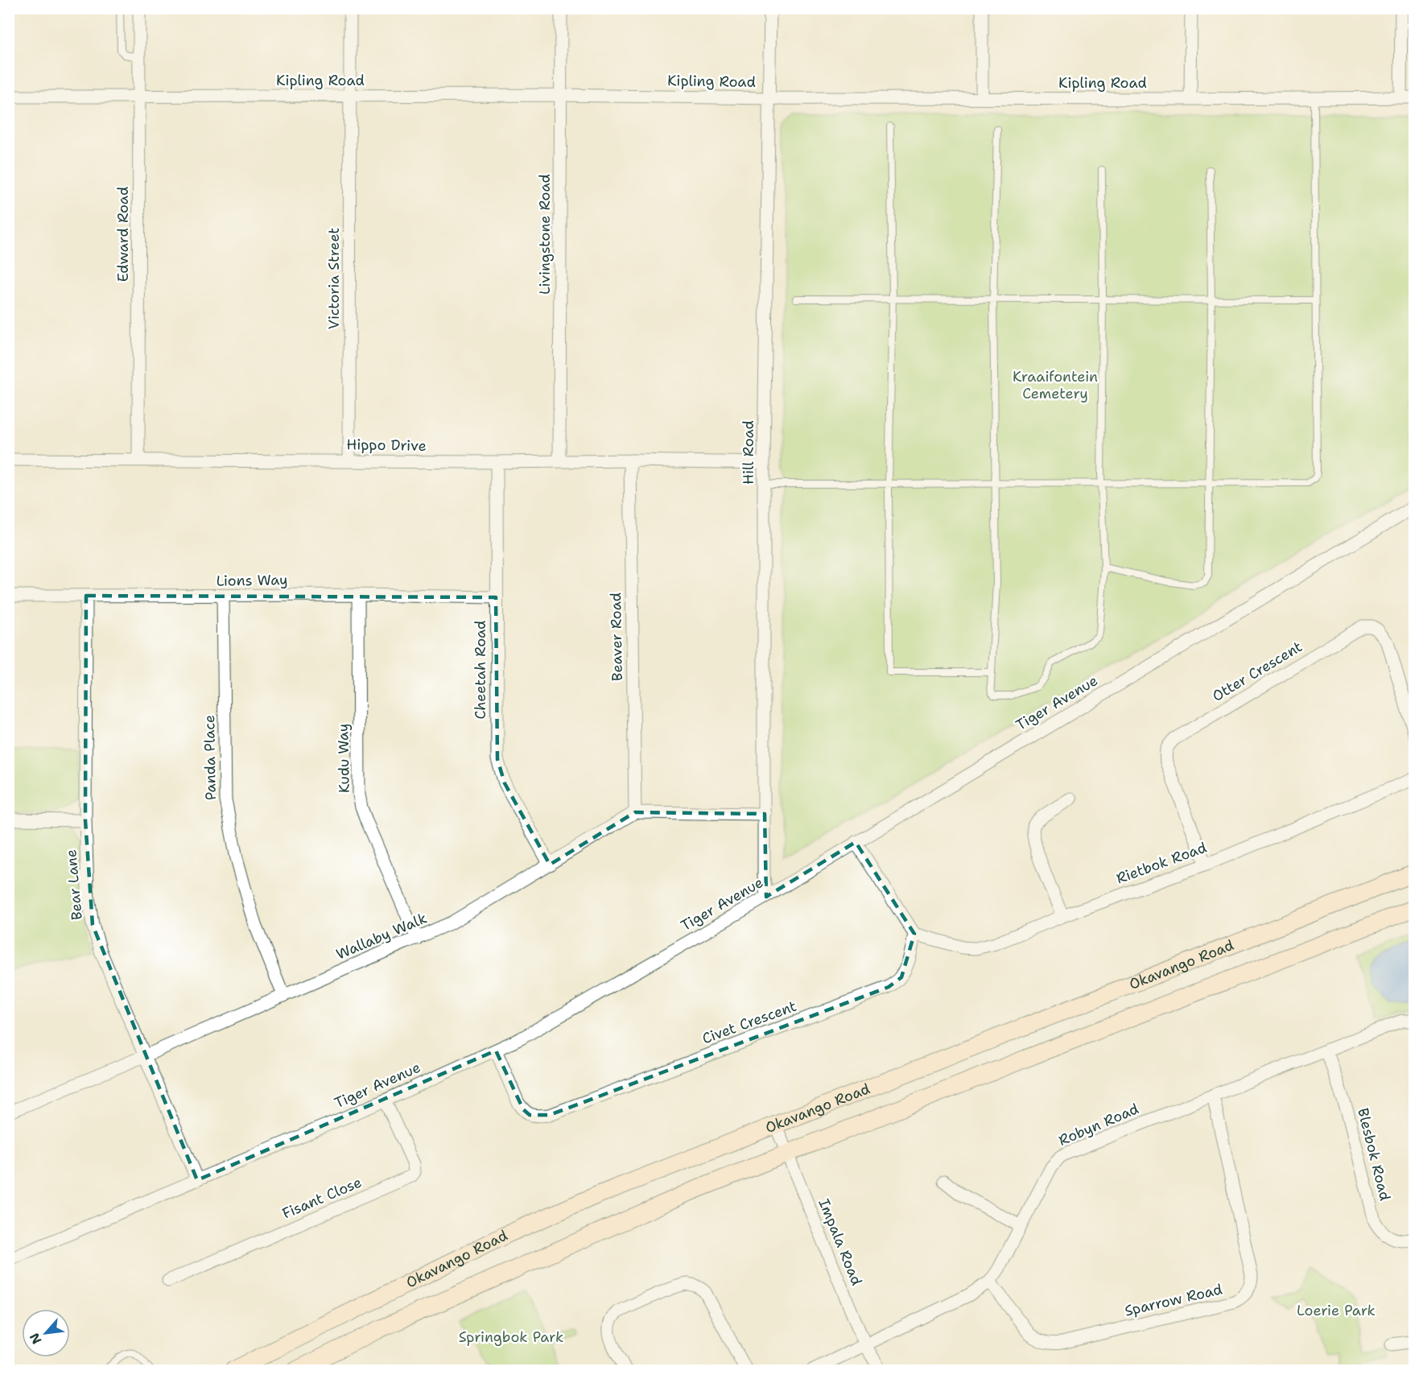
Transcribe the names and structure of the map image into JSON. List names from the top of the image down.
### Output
{
  "streets": {
    "main road": ["Okavango Road"],
    "street": [
      "Kipling Road",
      "Edward Road",
      "Livingstone Road",
      "Victoria Street",
      "Hippo Drive",
      "Hill Road",
      "Lions Way",
      "Beaver Road",
      "Cheetah Road",
      "Otter Crescent",
      "Tiger Avenue",
      "Panda Place",
      "Kudu Way",
      "Rietbok Road",
      "Bear Lane",
      "Wallaby Walk",
      "Civet Crescent",
      "Robyn Road",
      "Blesbok Road",
      "Fisant Close",
      "Impala Road",
      "Sparrow Road"
    ]
  },
  "crossings": [
    ["Kipling Road", "Edward Road"],
    ["Kipling Road", "Livingstone Road"],
    ["Kipling Road", "Victoria Street"],
    ["Kipling Road", "Hill Road"],
    ["Edward Road", "Hippo Drive"],
    ["Livingstone Road", "Hippo Drive"],
    ["Victoria Street", "Hippo Drive"],
    ["Hippo Drive", "Hill Road"],
    ["Hippo Drive", "Beaver Road"],
    ["Hippo Drive", "Cheetah Road"],
    ["Hill Road", "Tiger Avenue"],
    ["Lions Way", "Cheetah Road"],
    ["Lions Way", "Panda Place"],
    ["Lions Way", "Kudu Way"],
    ["Lions Way", "Bear Lane"],
    ["Beaver Road", "Wallaby Walk"],
    ["Cheetah Road", "Wallaby Walk"],
    ["Otter Crescent", "Rietbok Road"],
    ["Tiger Avenue", "Bear Lane"],
    ["Tiger Avenue", "Civet Crescent"],
    ["Tiger Avenue", "Fisant Close"],
    ["Panda Place", "Wallaby Walk"],
    ["Kudu Way", "Wallaby Walk"],
    ["Rietbok Road", "Civet Crescent"],
    ["Bear Lane", "Wallaby Walk"],
    ["Okavango Road", "Impala Road"],
    ["Robyn Road", "Blesbok Road"],
    ["Robyn Road", "Impala Road"],
    ["Robyn Road", "Sparrow Road"]
  ],
  "parks": ["Kraaifontein Cemetery", "Loerie Park", "Springbok Park"],
  "north": "bottom left"
}
